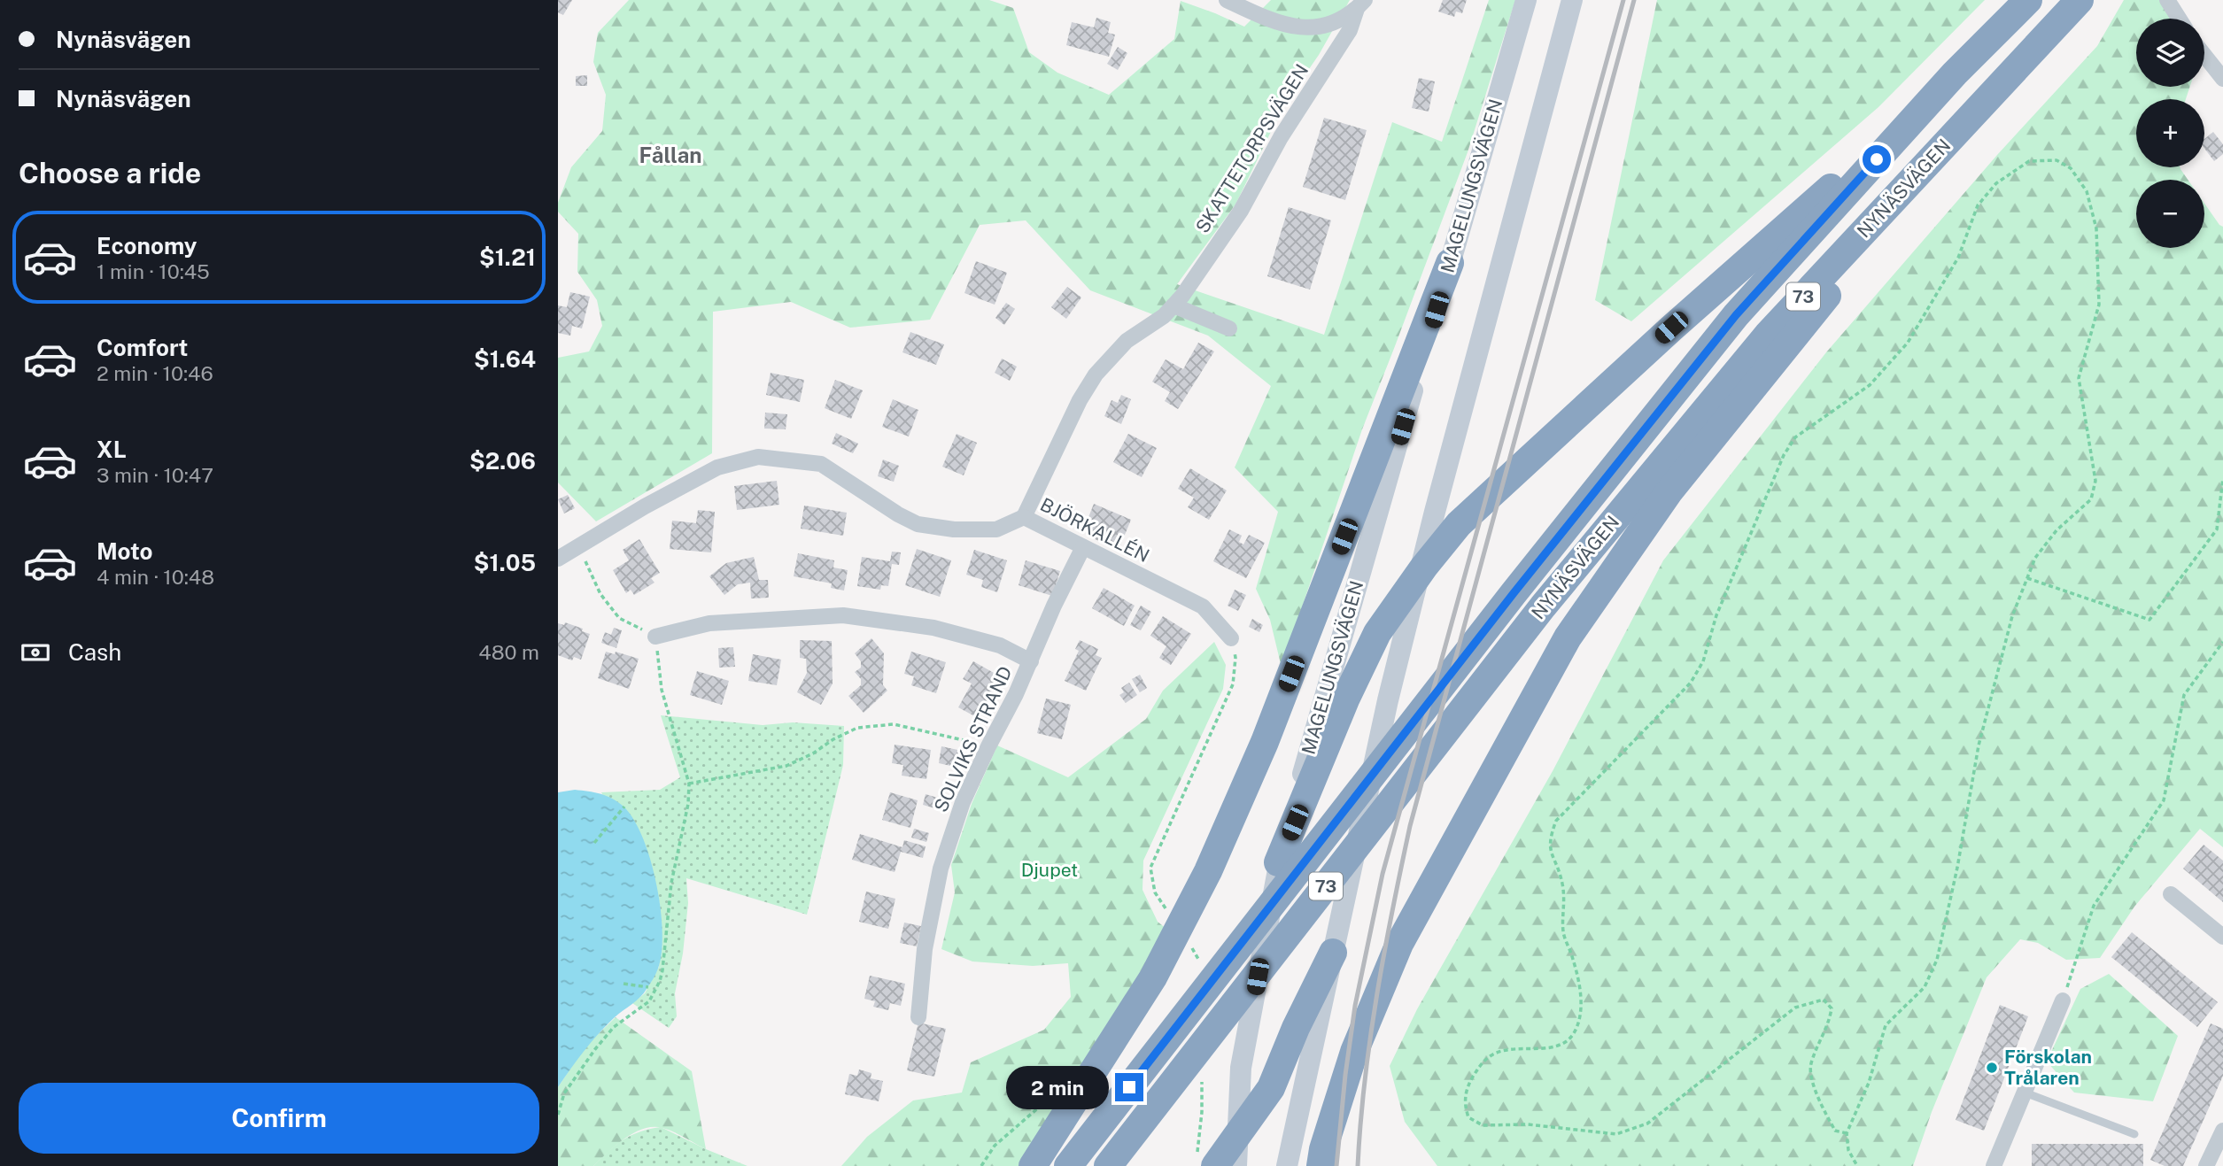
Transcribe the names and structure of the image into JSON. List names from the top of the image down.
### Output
{
  "streets": {
    "highway": ["NYNÄSVÄGEN", "73"],
    "main road": ["MAGELUNGSVÄGEN"],
    "street": ["SKATTETORPSVÄGEN", "BJÖRKALLÉN", "SOLVIKS STRAND"]
  },
  "crossings": [
    ["SKATTETORPSVÄGEN", "BJÖRKALLÉN"],
    ["BJÖRKALLÉN", "SOLVIKS STRAND"]
  ],
  "districts": ["Fållan"],
  "parks": ["Djupet"],
  "places": ["Förskolan Trålaren"],
  "page": {
    "banner": ["Nynäsvägen", "Nynäsvägen"],
    "map_buttons": ["+", "−"],
    "heading": "Choose a ride",
    "list": [
      {
        "name": "Economy",
        "note": "1 min · 10:45",
        "value": "$1.21"
      },
      {
        "name": "Comfort",
        "note": "2 min · 10:46",
        "value": "$1.64"
      },
      {
        "name": "XL",
        "note": "3 min · 10:47",
        "value": "$2.06"
      },
      {
        "name": "Moto",
        "note": "4 min · 10:48",
        "value": "$1.05"
      }
    ],
    "pay": ["Cash", "480 m"],
    "bubble": "2 min",
    "buttons": "Confirm"
  }
}
